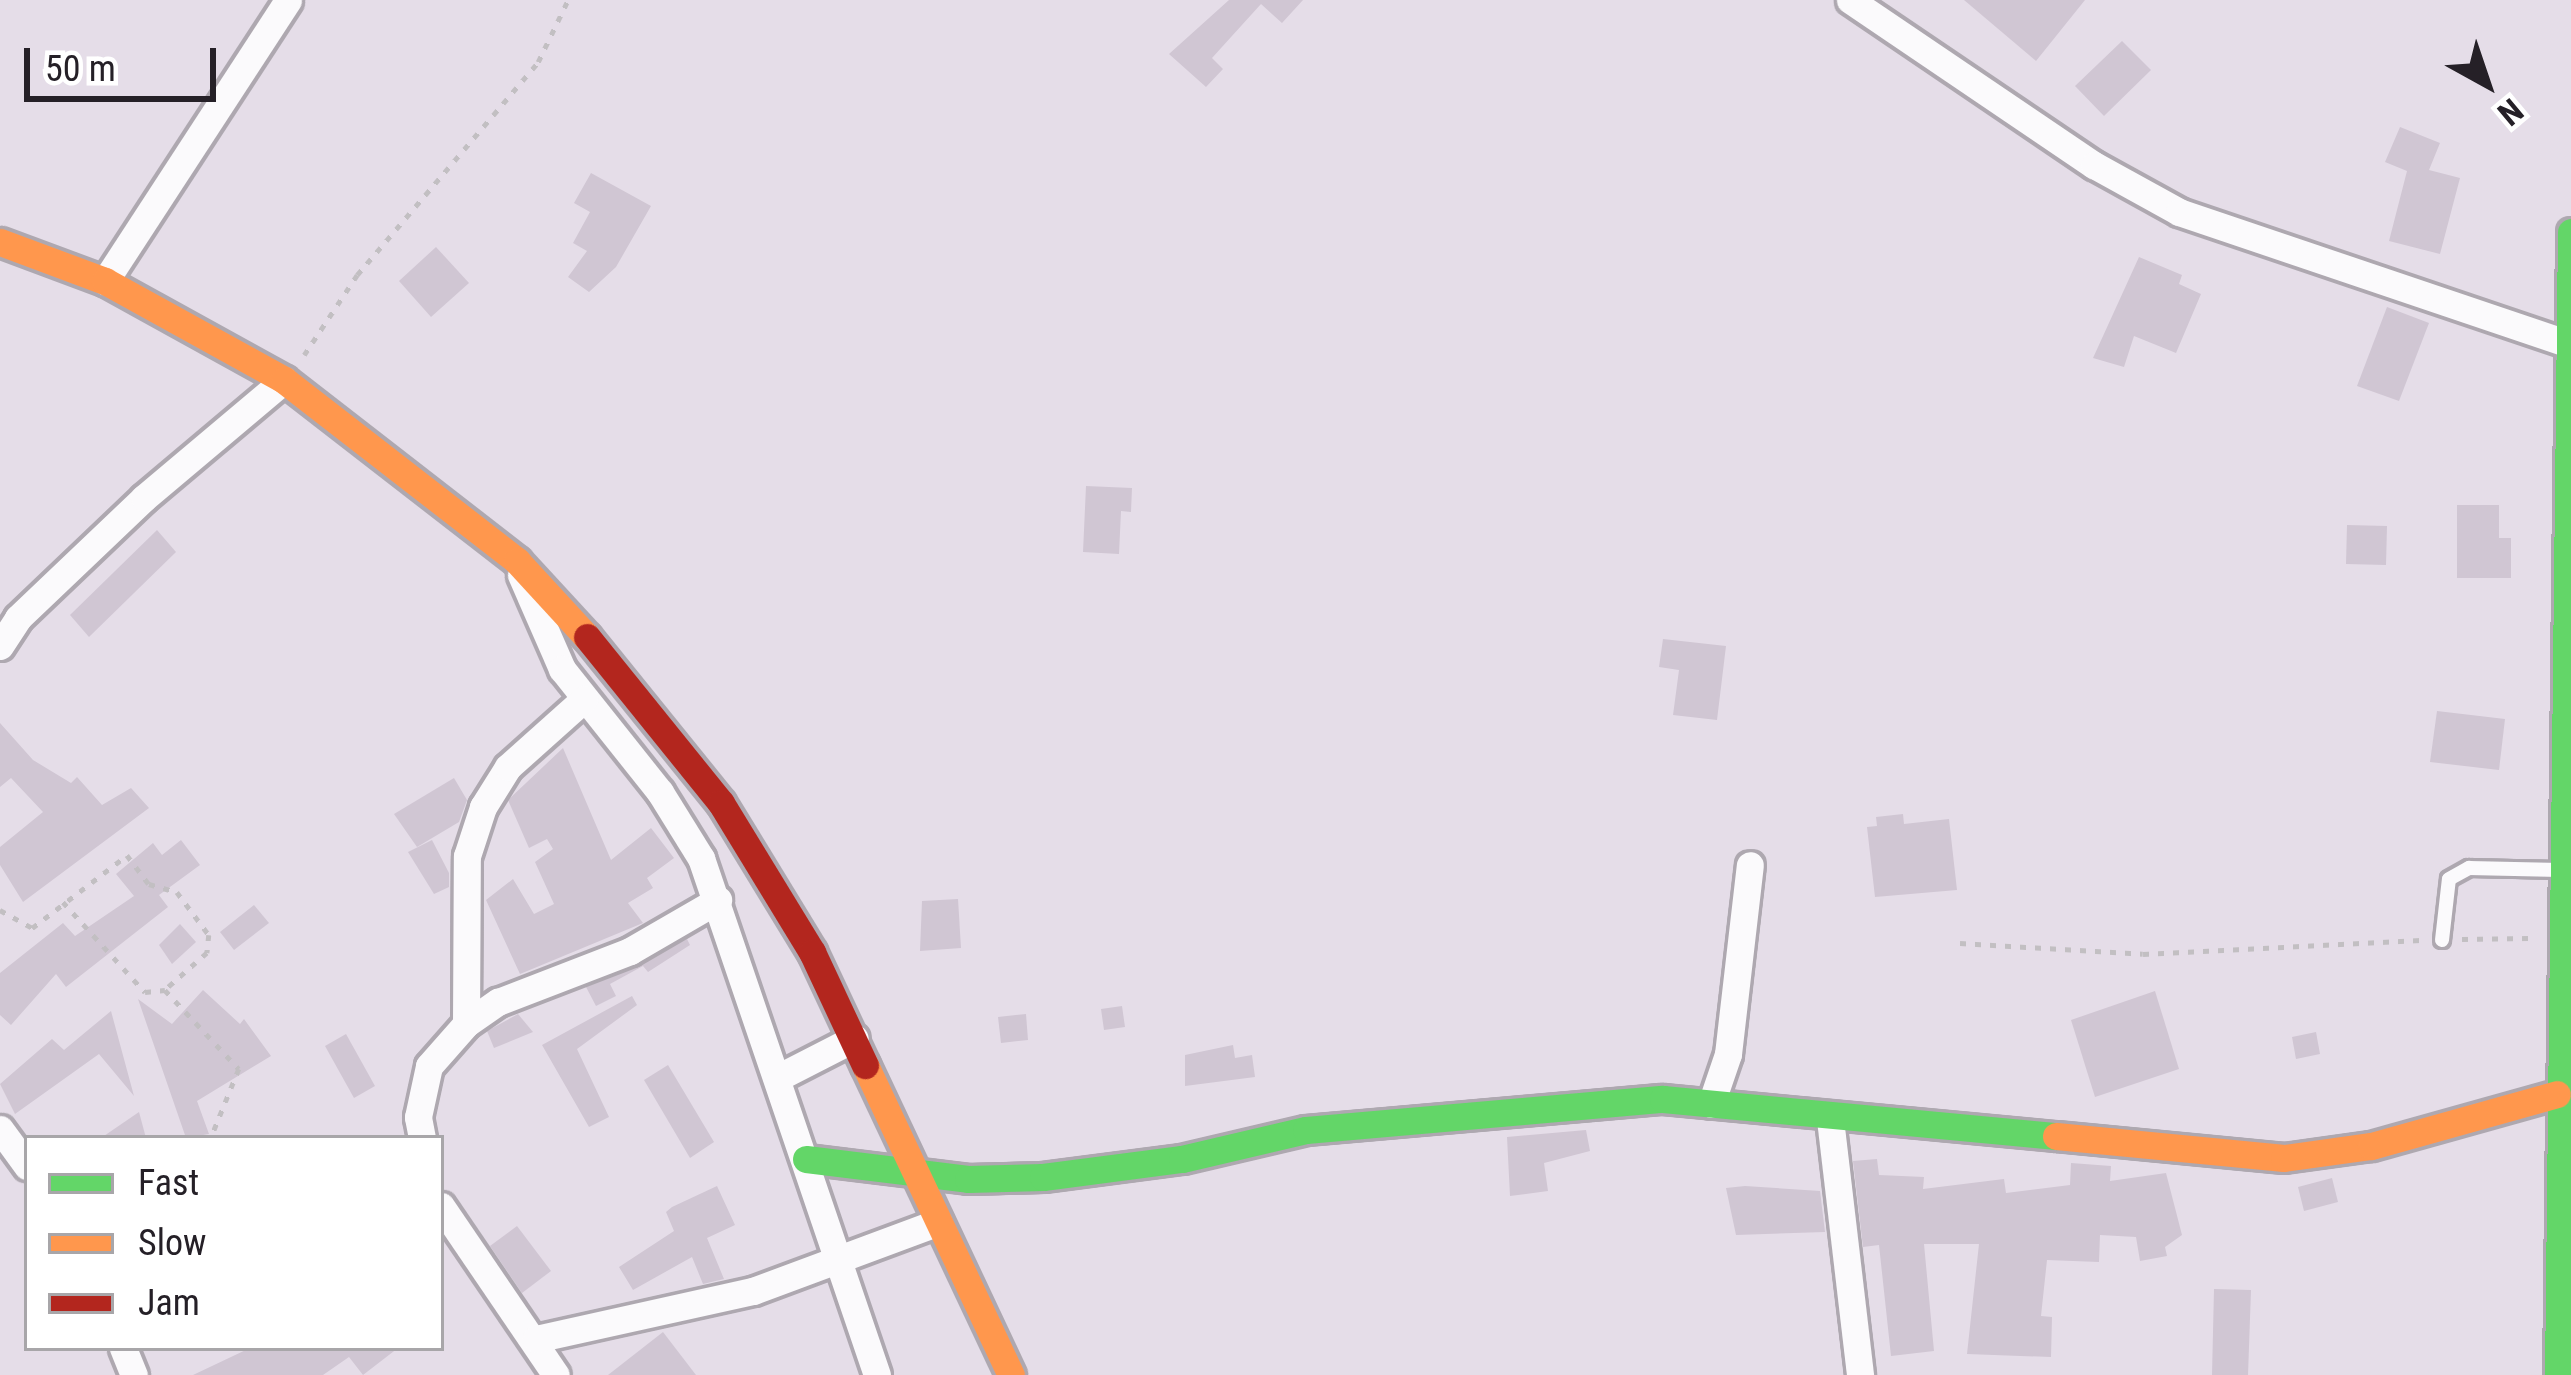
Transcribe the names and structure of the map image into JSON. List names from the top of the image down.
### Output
{
  "legend": ["Fast", "Slow", "Jam"],
  "scale_bar": "50 m",
  "north": "bottom right"
}
